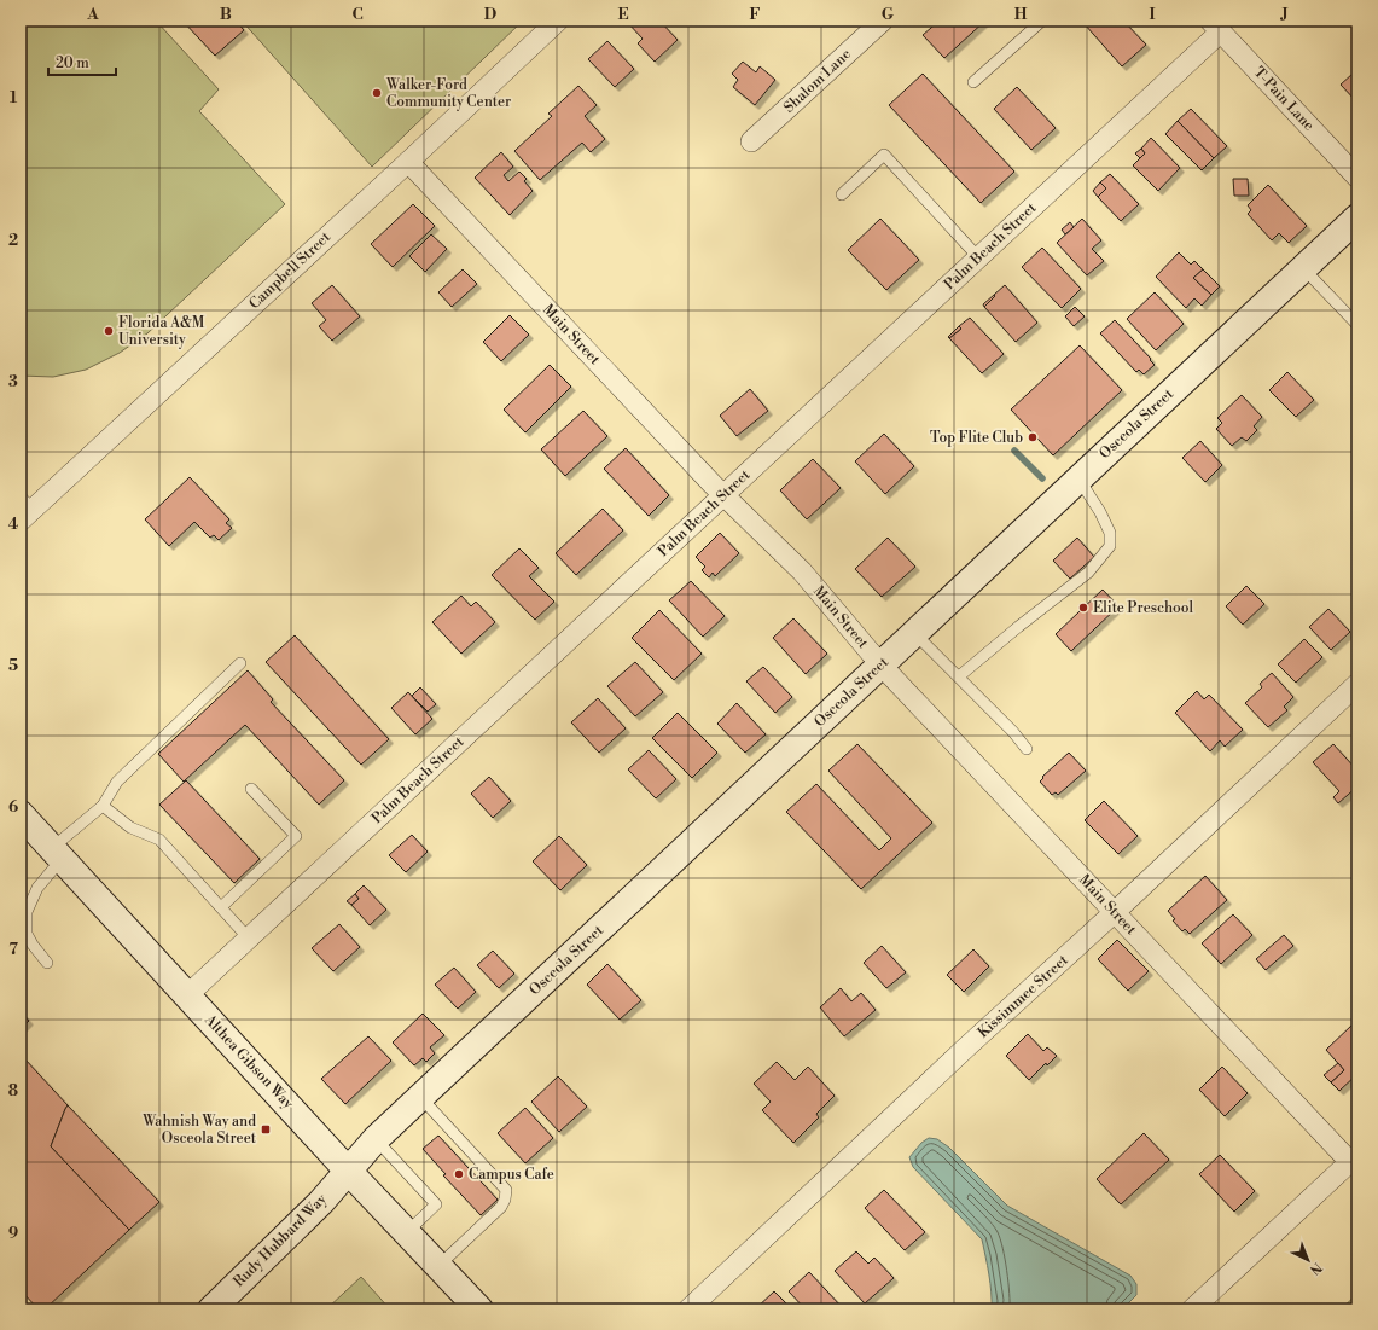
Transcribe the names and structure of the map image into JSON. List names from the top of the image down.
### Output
{
  "streets": {
    "street": [
      "Shalom Lane",
      "T-Pain Lane",
      "Palm Beach Street",
      "Campbell Street",
      "Main Street",
      "Osceola Street",
      "Kissimmee Street",
      "Althea Gibson Way",
      "Rudy Hubbard Way"
    ]
  },
  "crossings": [
    ["T-Pain Lane", "Palm Beach Street"],
    ["Palm Beach Street", "Main Street"],
    ["Palm Beach Street", "Althea Gibson Way"],
    ["Campbell Street", "Main Street"],
    ["Main Street", "Osceola Street"],
    ["Main Street", "Kissimmee Street"],
    ["Osceola Street", "Althea Gibson Way"],
    ["Osceola Street", "Rudy Hubbard Way"],
    ["Althea Gibson Way", "Rudy Hubbard Way"]
  ],
  "places": {
    "other": [
      "Walker-Ford Community Center",
      "Florida A&M University",
      "Top Flite Club",
      "Elite Preschool",
      "Campus Cafe"
    ],
    "transit": ["Wahnish Way and Osceola Street"]
  },
  "scale_bar": "20 m",
  "north": "bottom right",
  "grid": {
    "columns": [
      "A",
      "B",
      "C",
      "D",
      "E",
      "F",
      "G",
      "H",
      "I",
      "J"
    ],
    "rows": [
      "1",
      "2",
      "3",
      "4",
      "5",
      "6",
      "7",
      "8",
      "9"
    ]
  }
}
